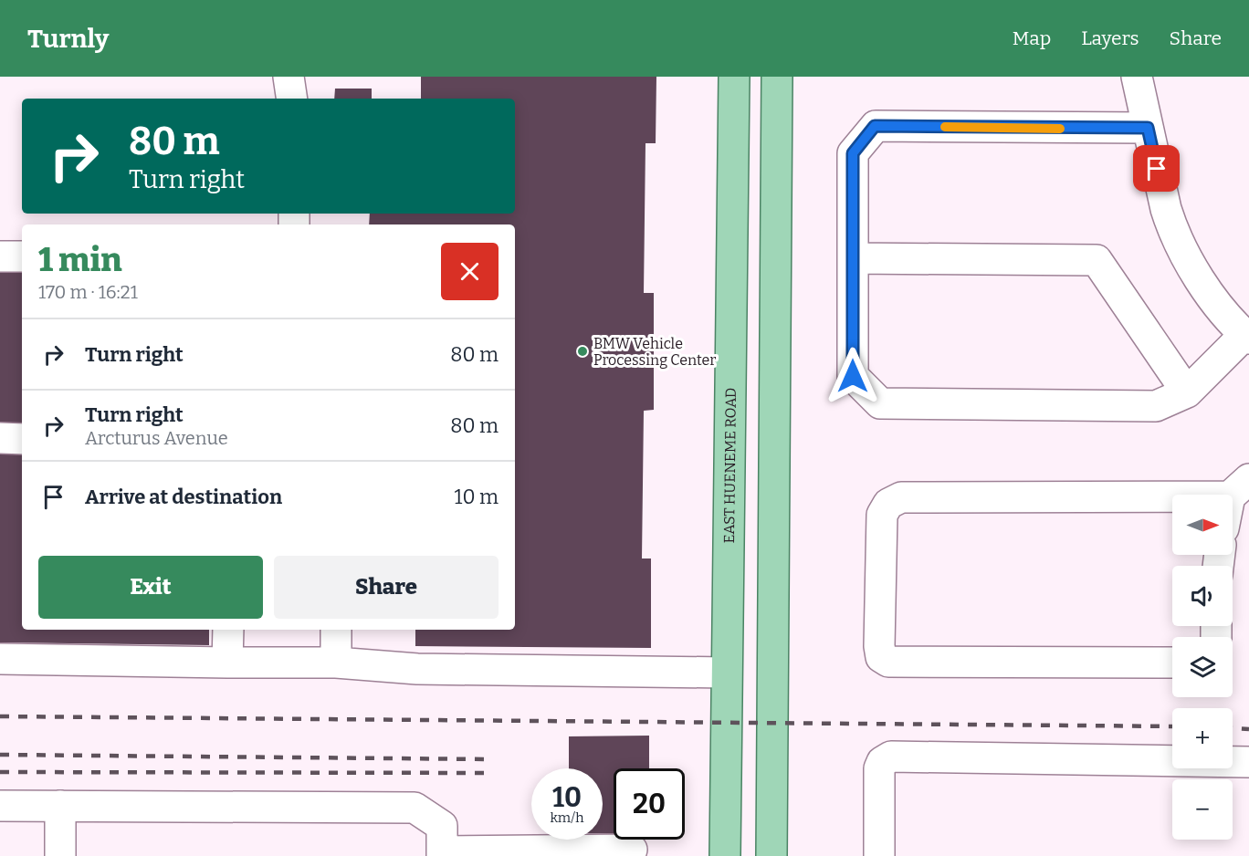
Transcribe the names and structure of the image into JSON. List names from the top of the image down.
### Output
{
  "streets": {
    "main road": ["EAST HUENEME ROAD"]
  },
  "places": ["BMW Vehicle Processing Center"],
  "north": "right",
  "page": {
    "header": "Turnly",
    "nav": ["Map", "Layers", "Share"],
    "turn": ["80 m", "Turn right"],
    "heading": ["1 min", "170 m · 16:21"],
    "list": [
      {
        "name": "Turn right",
        "value": "80 m"
      },
      {
        "name": "Turn right",
        "note": "Arcturus Avenue",
        "value": "80 m"
      },
      {
        "name": "Arrive at destination",
        "value": "10 m"
      }
    ],
    "map_buttons": ["+", "−"],
    "buttons": ["Exit", "Share"],
    "speed": "10 km/h",
    "limit": "20"
  }
}
